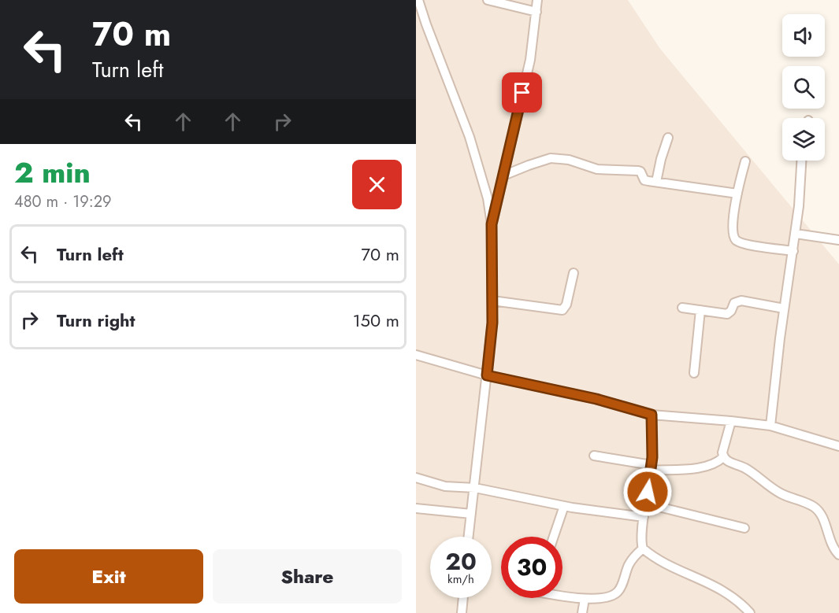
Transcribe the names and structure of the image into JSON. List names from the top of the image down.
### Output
{
  "page": {
    "turn": ["70 m", "Turn left"],
    "heading": ["2 min", "480 m · 19:29"],
    "list": [
      {
        "name": "Turn left",
        "value": "70 m"
      },
      {
        "name": "Turn right",
        "value": "150 m"
      }
    ],
    "speed": "20 km/h",
    "limit": "30",
    "buttons": ["Exit", "Share"]
  }
}
